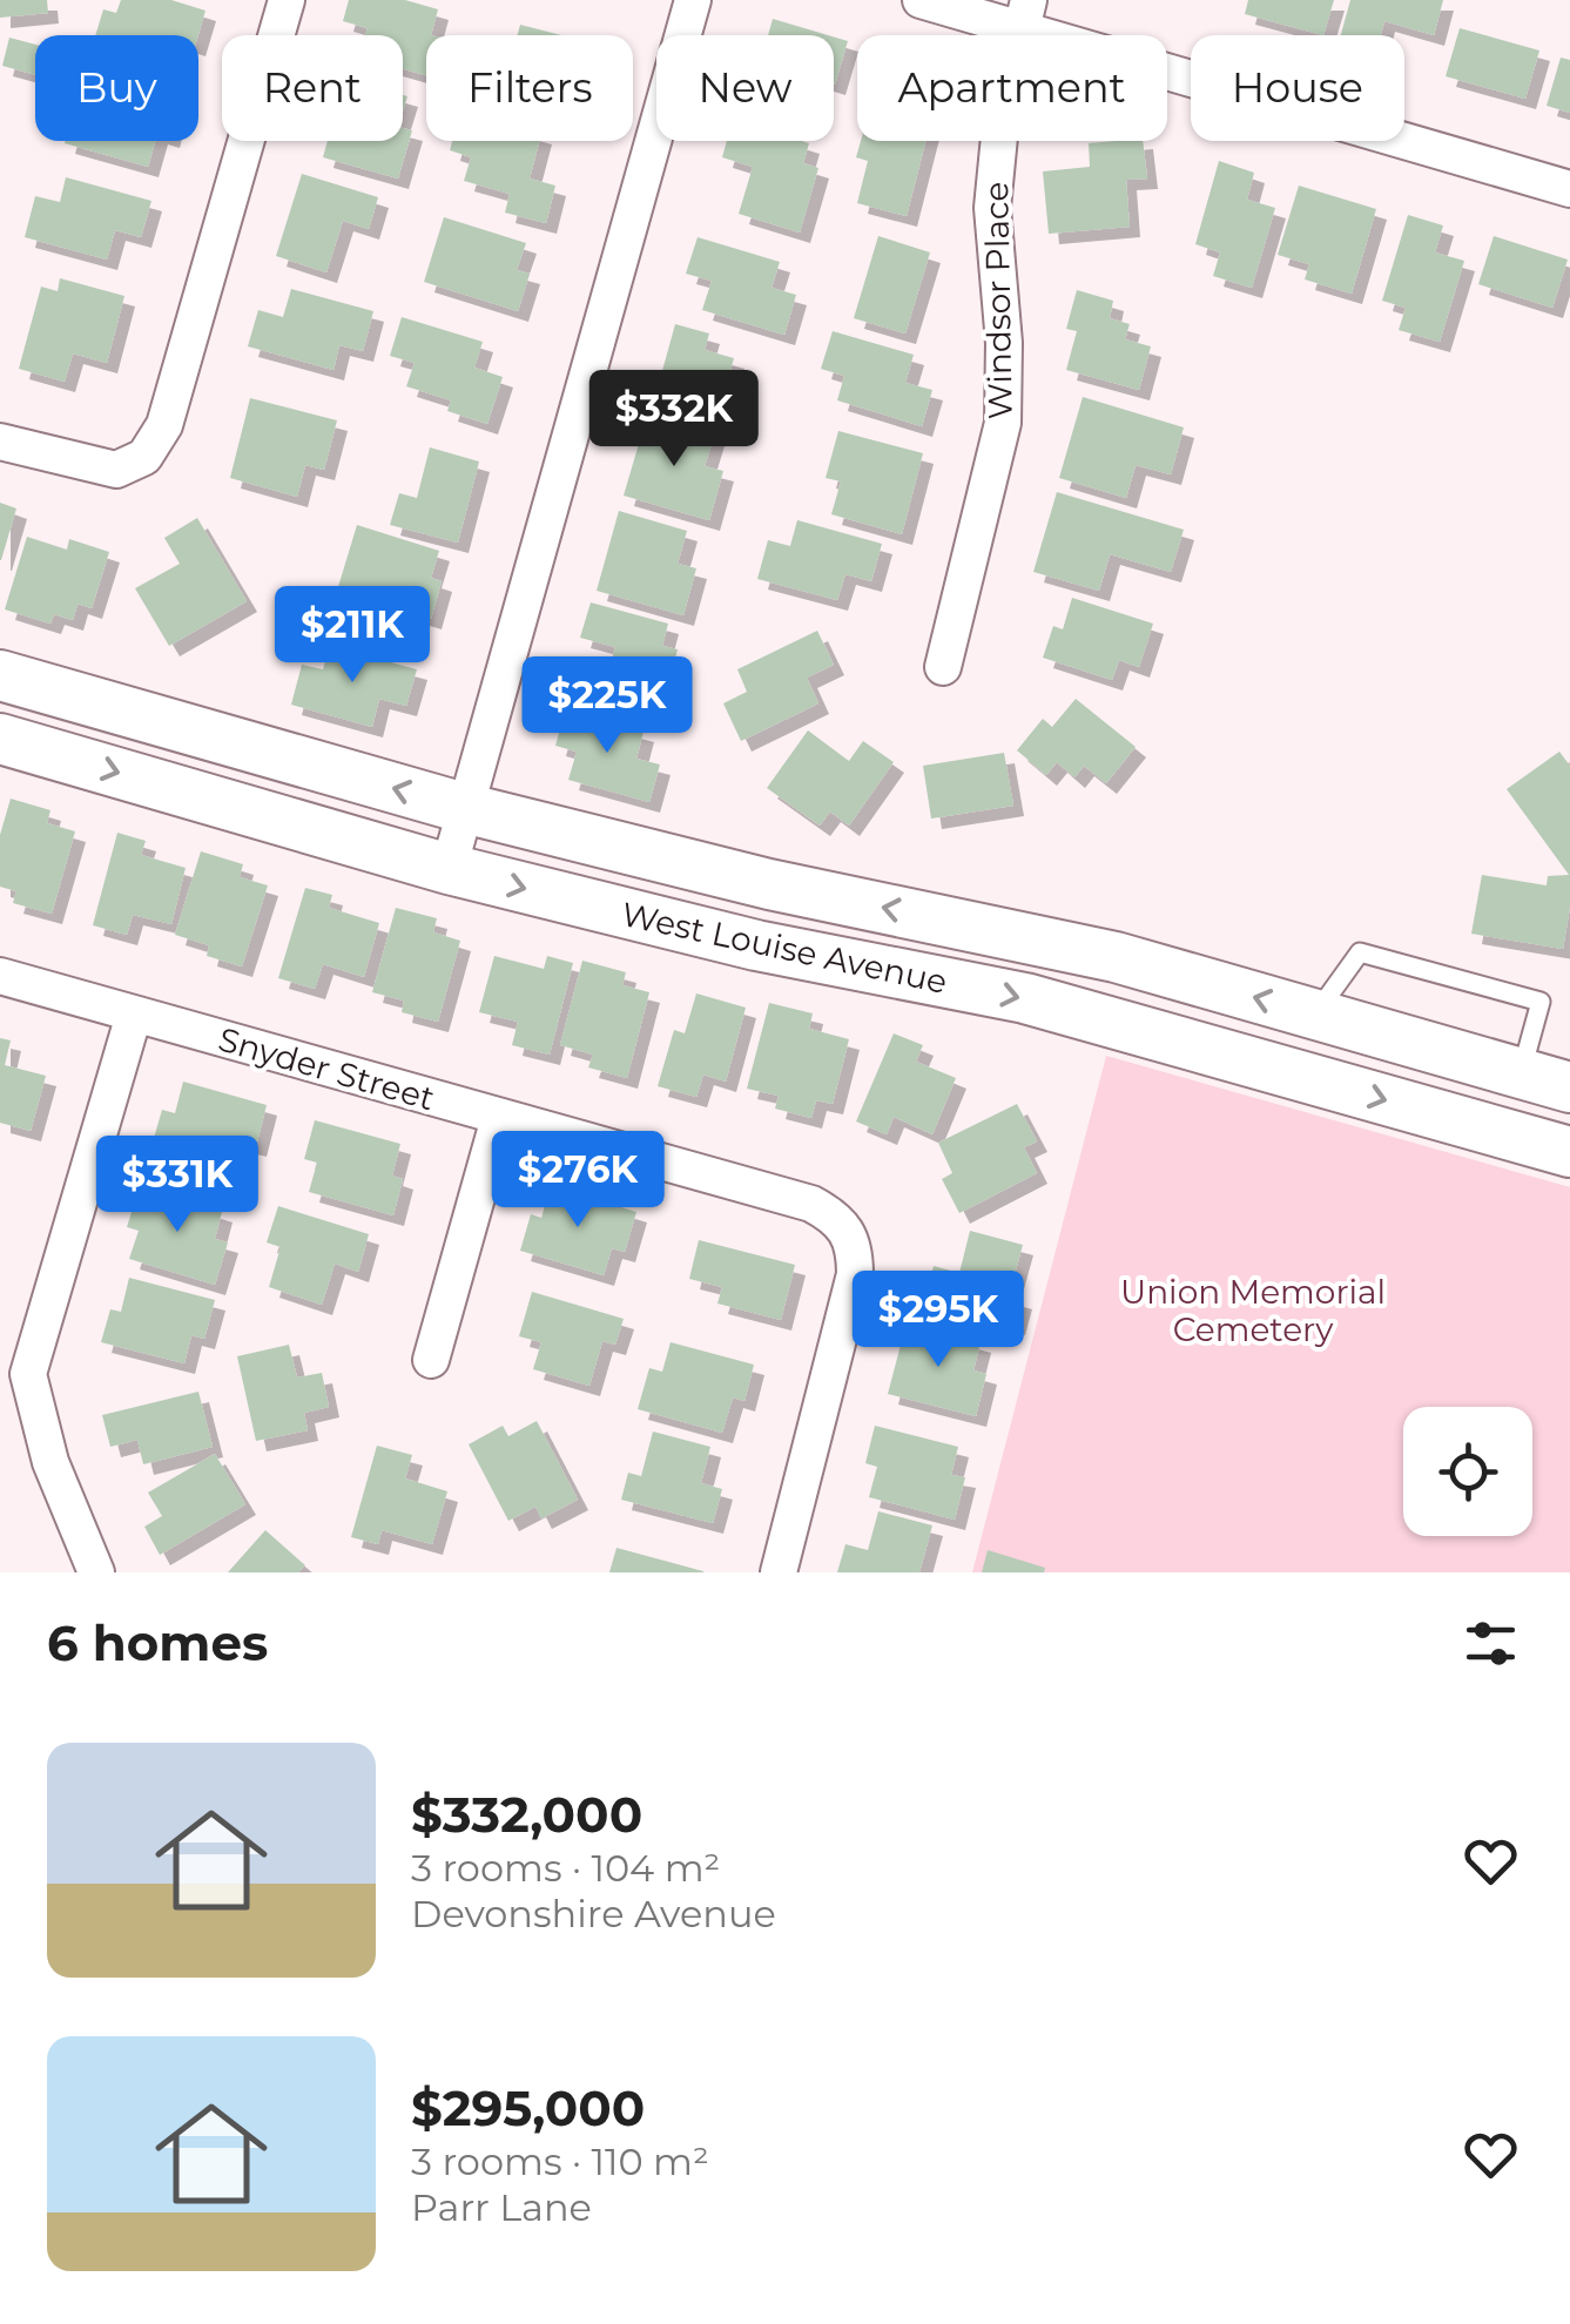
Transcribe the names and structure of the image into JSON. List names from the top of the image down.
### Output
{
  "streets": {
    "main road": ["West Louise Avenue"],
    "street": ["Windsor Place", "Snyder Street"]
  },
  "parks": ["Union Memorial Cemetery"],
  "page": {
    "chip": [
      "Buy",
      "Rent",
      "Filters",
      "New",
      "Apartment",
      "House"
    ],
    "price": [
      "$332K",
      "$211K",
      "$225K",
      "$276K",
      "$331K",
      "$295K"
    ],
    "heading": "6 homes",
    "list": [
      {
        "name": "$332,000",
        "note": "3 rooms · 104 m² · Devonshire Avenue"
      },
      {
        "name": "$295,000",
        "note": "3 rooms · 110 m² · Parr Lane"
      }
    ]
  }
}
